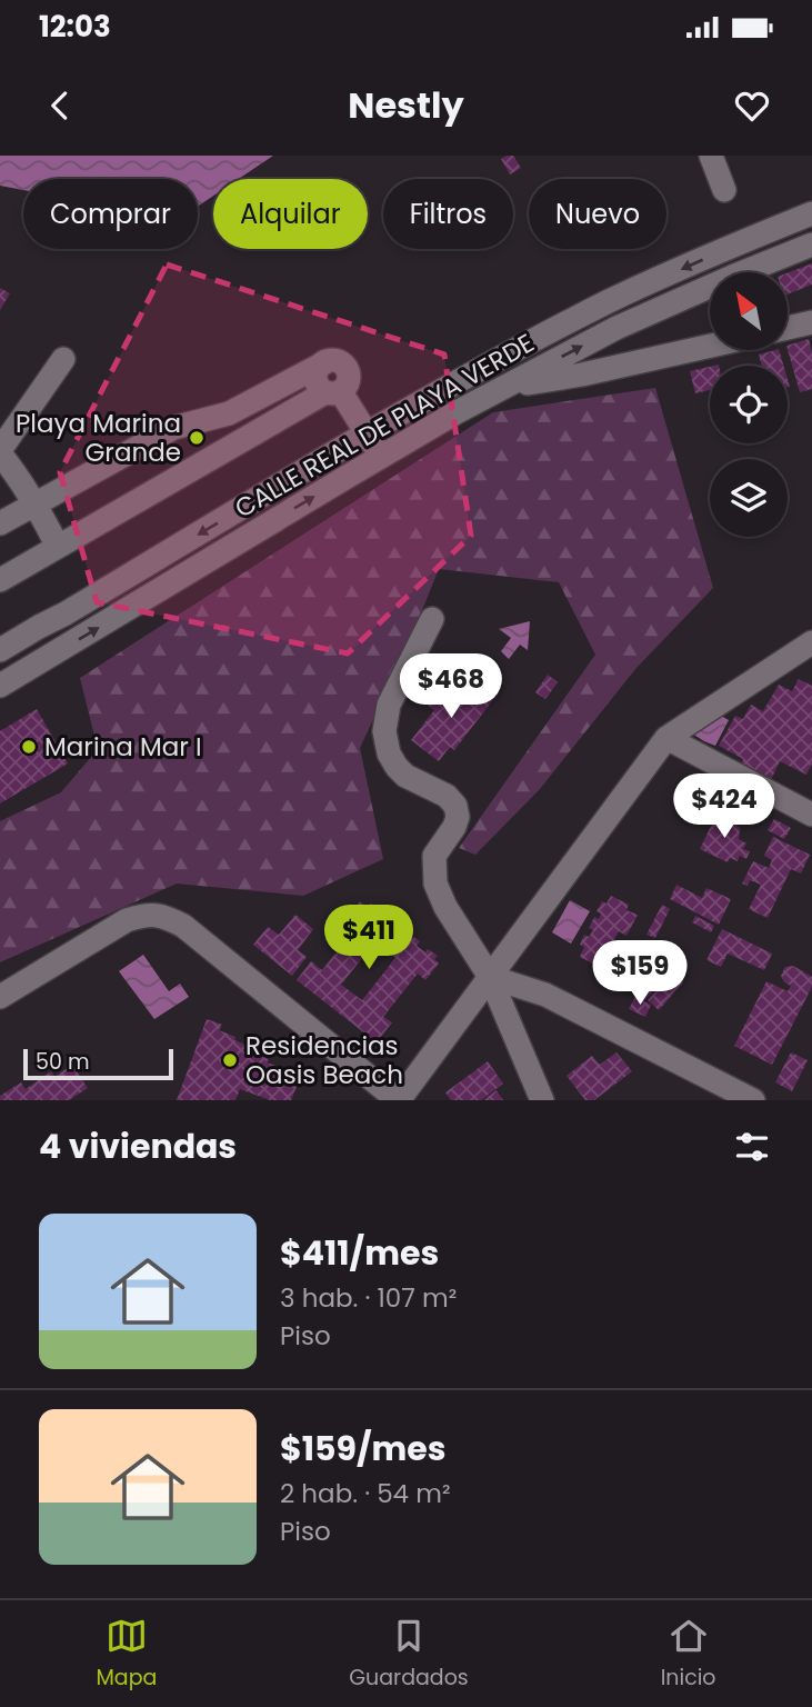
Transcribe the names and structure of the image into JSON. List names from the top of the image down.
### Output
{
  "streets": {
    "street": ["CALLE REAL DE PLAYA VERDE"]
  },
  "places": ["Playa Marina Grande", "Marina Mar I", "Residencias Oasis Beach"],
  "scale_bar": "50 m",
  "north": "top left",
  "page": {
    "status": "12:03",
    "header": "Nestly",
    "chip": [
      "Comprar",
      "Alquilar",
      "Filtros",
      "Nuevo"
    ],
    "price": [
      "$468",
      "$424",
      "$411",
      "$159"
    ],
    "scale": "50 m",
    "heading": "4 viviendas",
    "list": [
      {
        "name": "$411/mes",
        "note": "3 hab. · 107 m² · Piso"
      },
      {
        "name": "$159/mes",
        "note": "2 hab. · 54 m² · Piso"
      }
    ],
    "tabs": ["Mapa", "Guardados", "Inicio"]
  }
}
